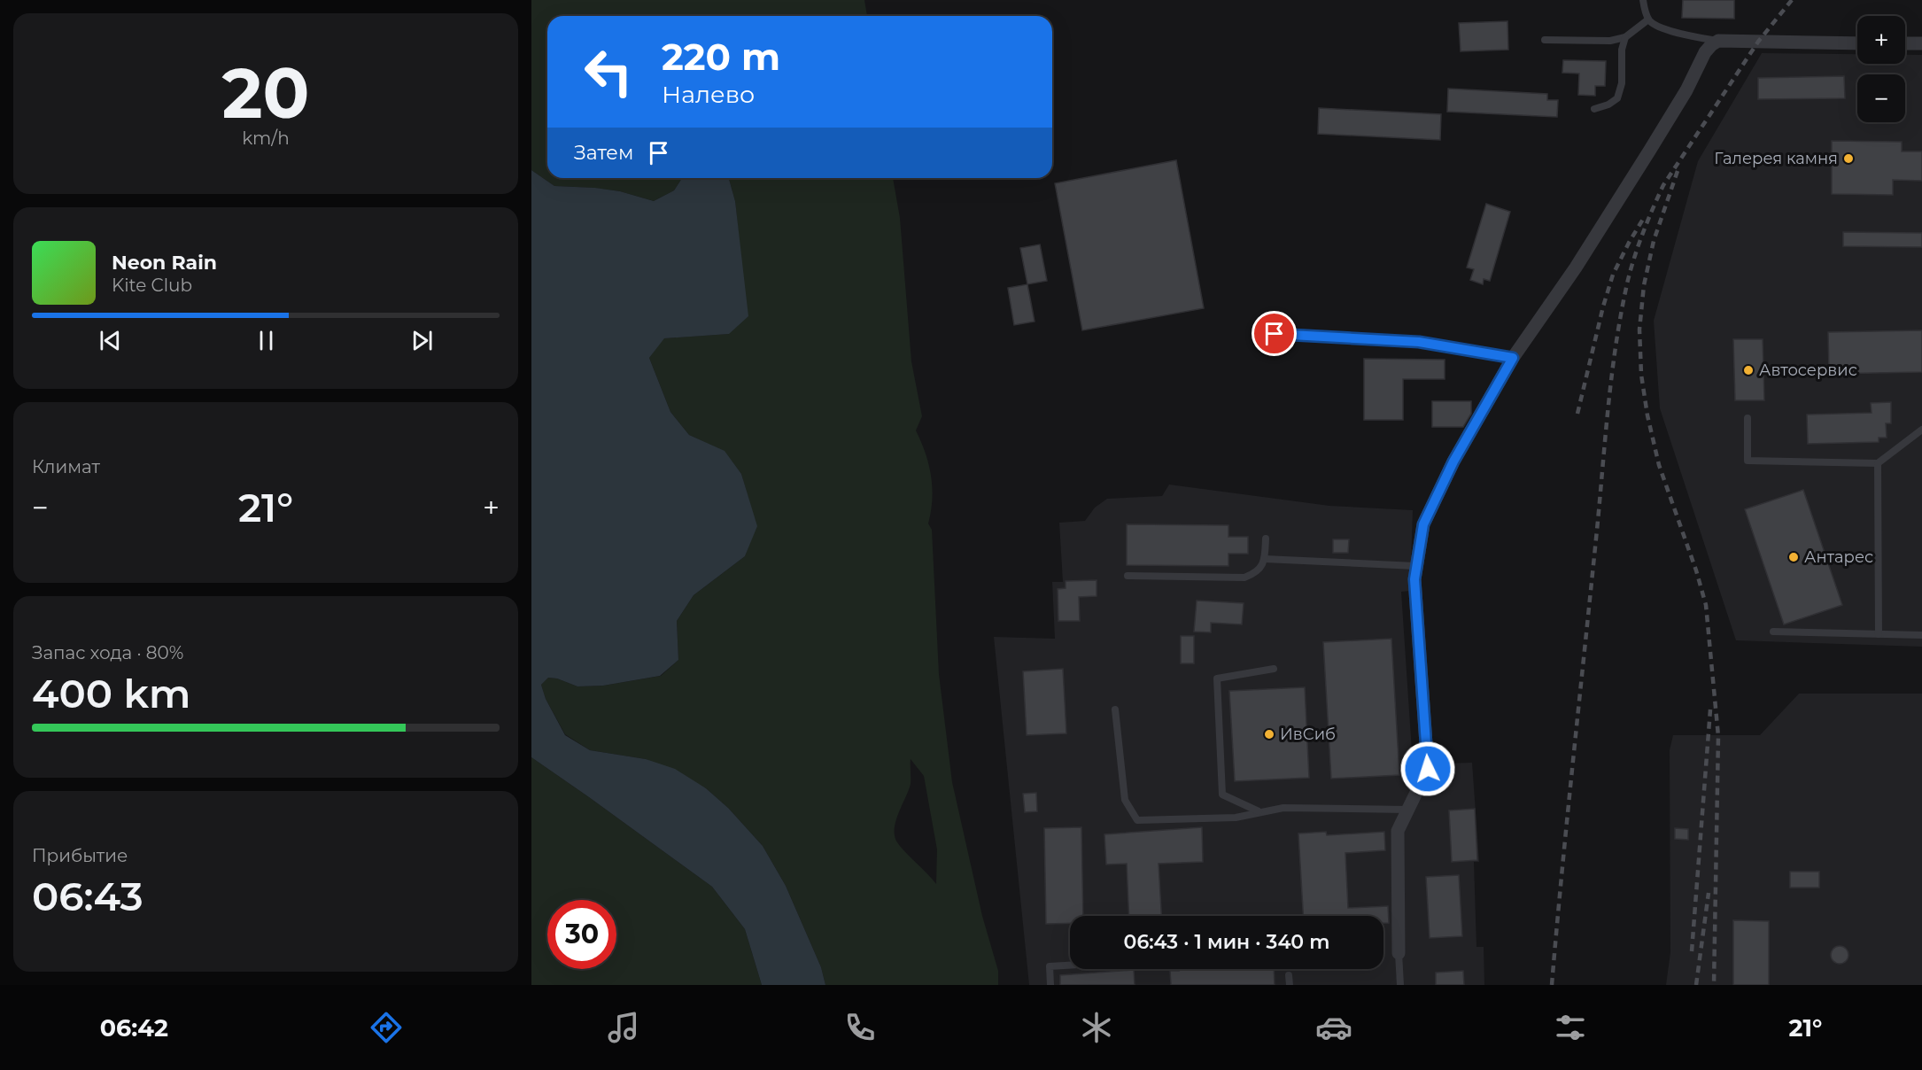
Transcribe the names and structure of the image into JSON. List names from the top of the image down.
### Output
{
  "places": [
    "Галерея камня",
    "Автосервис",
    "Антарес",
    "ИвСиб"
  ],
  "page": {
    "tile": [
      ["20", "km/h"],
      "Климат",
      ["Запас хода · 80%", "400 km"],
      ["Прибытие", "06:43"]
    ],
    "map_buttons": ["+", "−"],
    "turn": ["220 m", "Налево"],
    "then": "Затем",
    "song": ["Neon Rain", "Kite Club"],
    "heat": ["−", "21°", "+"],
    "limit": "30",
    "trip": "06:43 · 1 мин · 340 m",
    "tabs": ["06:42", "21°"]
  }
}
